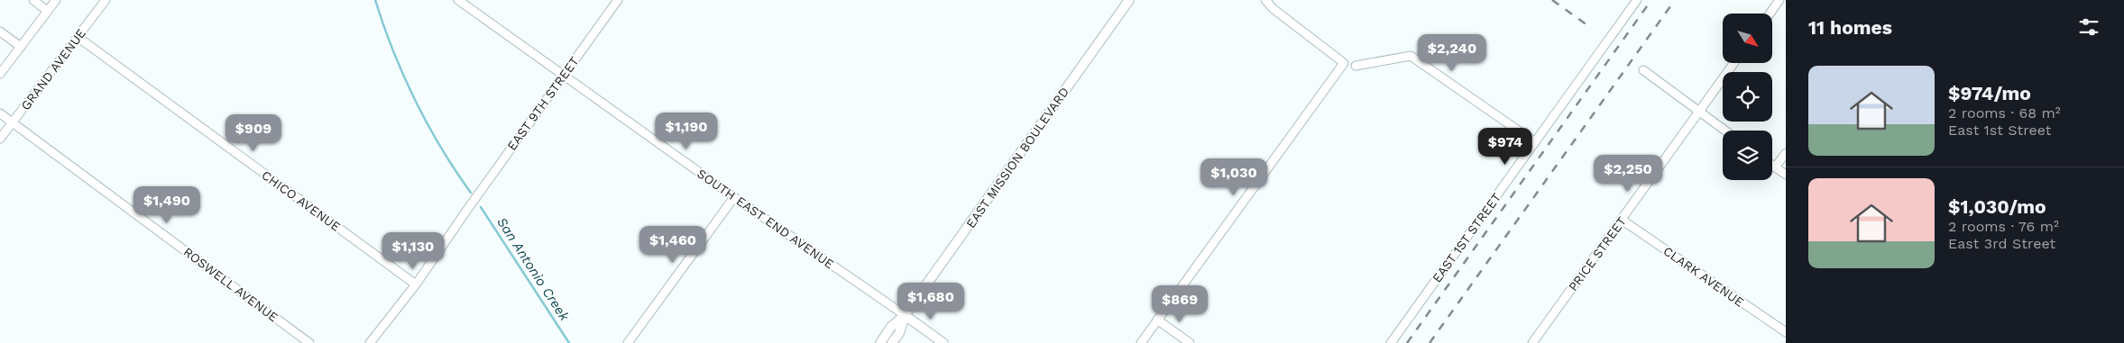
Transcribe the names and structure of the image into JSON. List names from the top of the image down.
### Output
{
  "streets": {
    "main road": ["EAST MISSION BOULEVARD", "SOUTH EAST END AVENUE"],
    "street": [
      "GRAND AVENUE",
      "EAST 9TH STREET",
      "CHICO AVENUE",
      "EAST 1ST STREET",
      "PRICE STREET",
      "CLARK AVENUE",
      "ROSWELL AVENUE"
    ]
  },
  "crossings": [
    ["GRAND AVENUE", "CHICO AVENUE"],
    ["GRAND AVENUE", "ROSWELL AVENUE"],
    ["EAST 9TH STREET", "CHICO AVENUE"],
    ["EAST 9TH STREET", "SOUTH EAST END AVENUE"],
    ["EAST MISSION BOULEVARD", "SOUTH EAST END AVENUE"],
    ["PRICE STREET", "CLARK AVENUE"]
  ],
  "water": ["San Antonio Creek"],
  "north": "bottom right",
  "page": {
    "heading": "11 homes",
    "price": [
      "$2,240",
      "$1,190",
      "$909",
      "$974",
      "$2,250",
      "$1,030",
      "$1,490",
      "$1,460",
      "$1,130",
      "$1,680",
      "$869"
    ],
    "list": [
      {
        "name": "$974/mo",
        "note": "2 rooms · 68 m² · East 1st Street"
      },
      {
        "name": "$1,030/mo",
        "note": "2 rooms · 76 m² · East 3rd Street"
      }
    ]
  }
}
